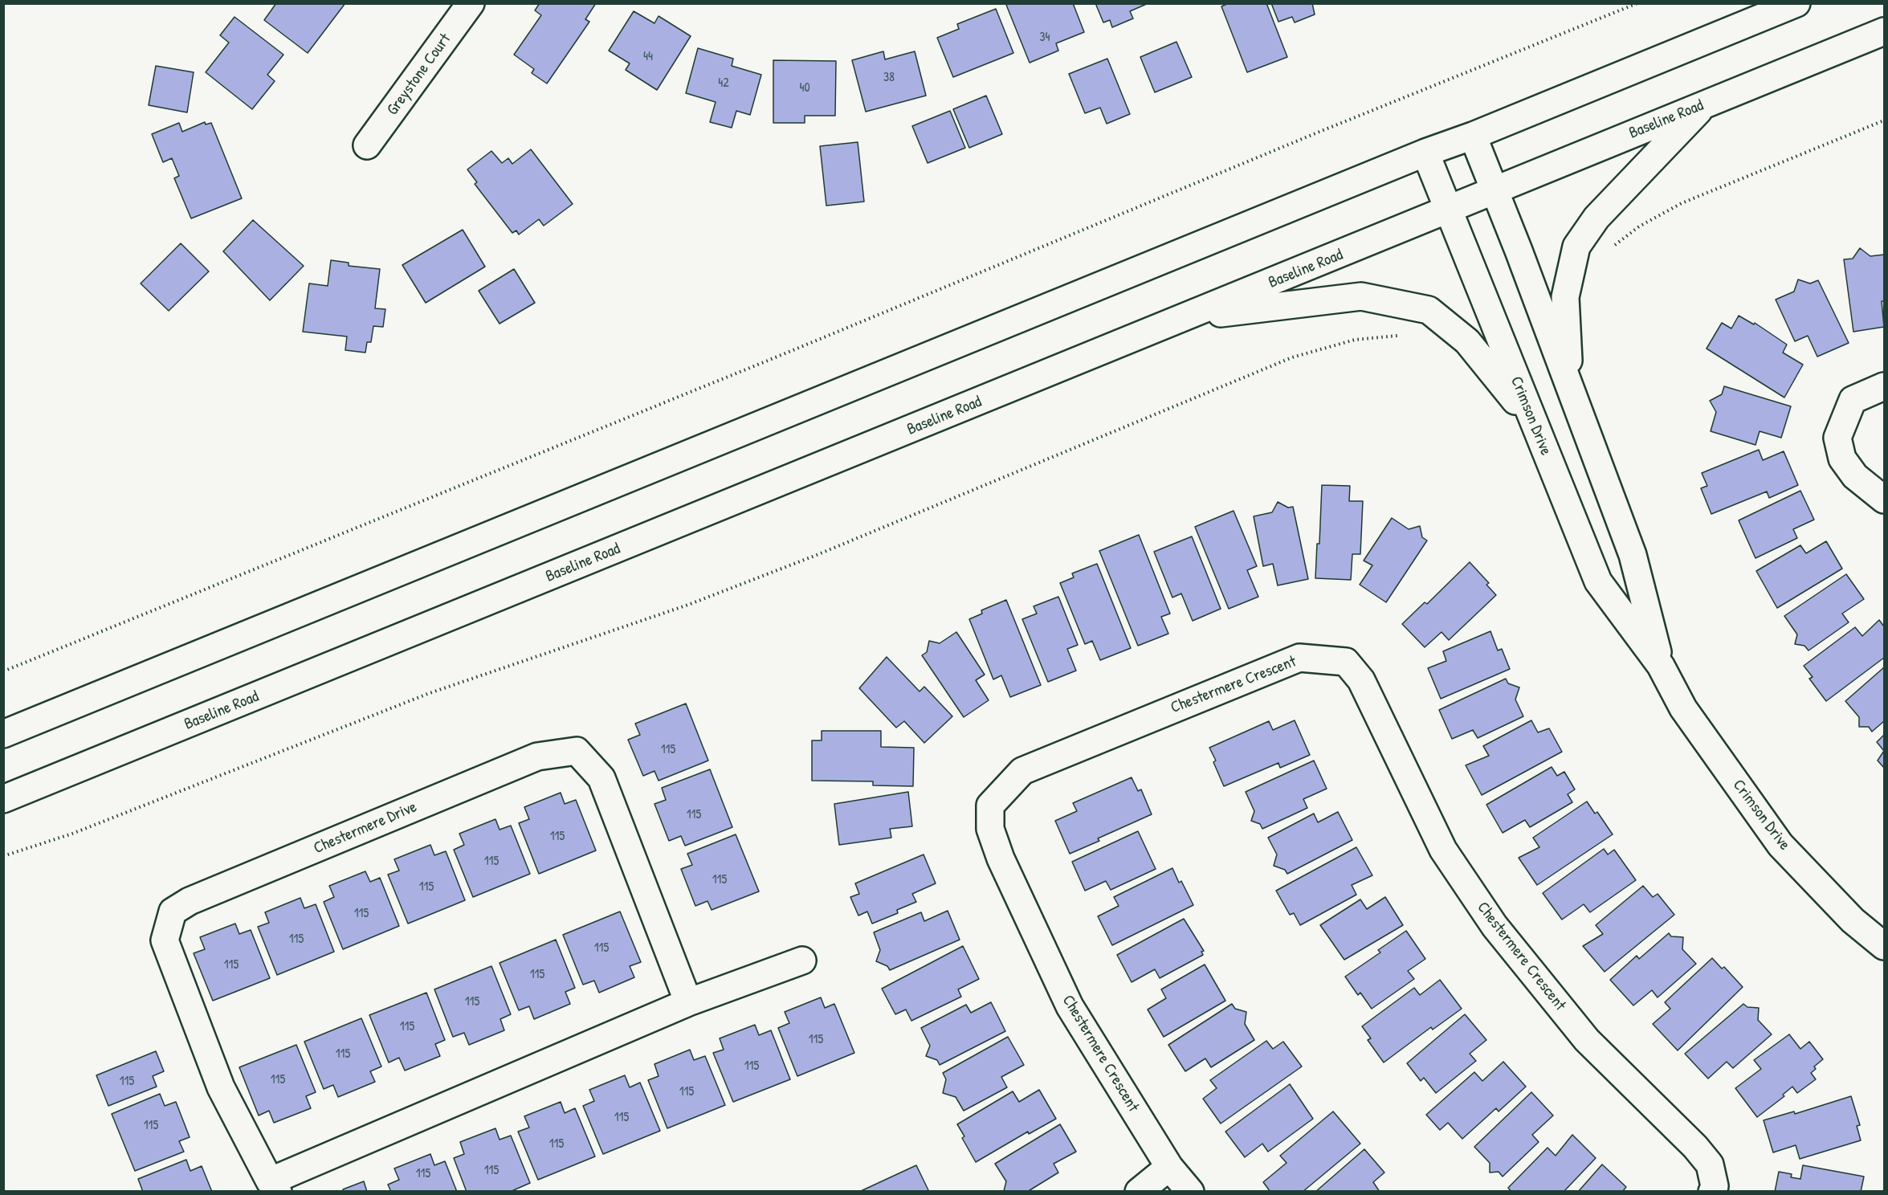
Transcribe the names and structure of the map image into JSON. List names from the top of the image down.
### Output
{
  "streets": {
    "street": [
      "Greystone Court",
      "Baseline Road",
      "Crimson Drive",
      "Chestermere Crescent",
      "Chestermere Drive"
    ]
  },
  "crossings": [
    ["Baseline Road", "Crimson Drive"]
  ],
  "house_numbers": [
    "34",
    "44",
    "38",
    "42",
    "40",
    "115",
    "115",
    "115",
    "115",
    "115",
    "115",
    "115",
    "115",
    "115",
    "115",
    "115",
    "115",
    "115",
    "115",
    "115",
    "115",
    "115",
    "115",
    "115",
    "115",
    "115",
    "115",
    "115",
    "115"
  ]
}
